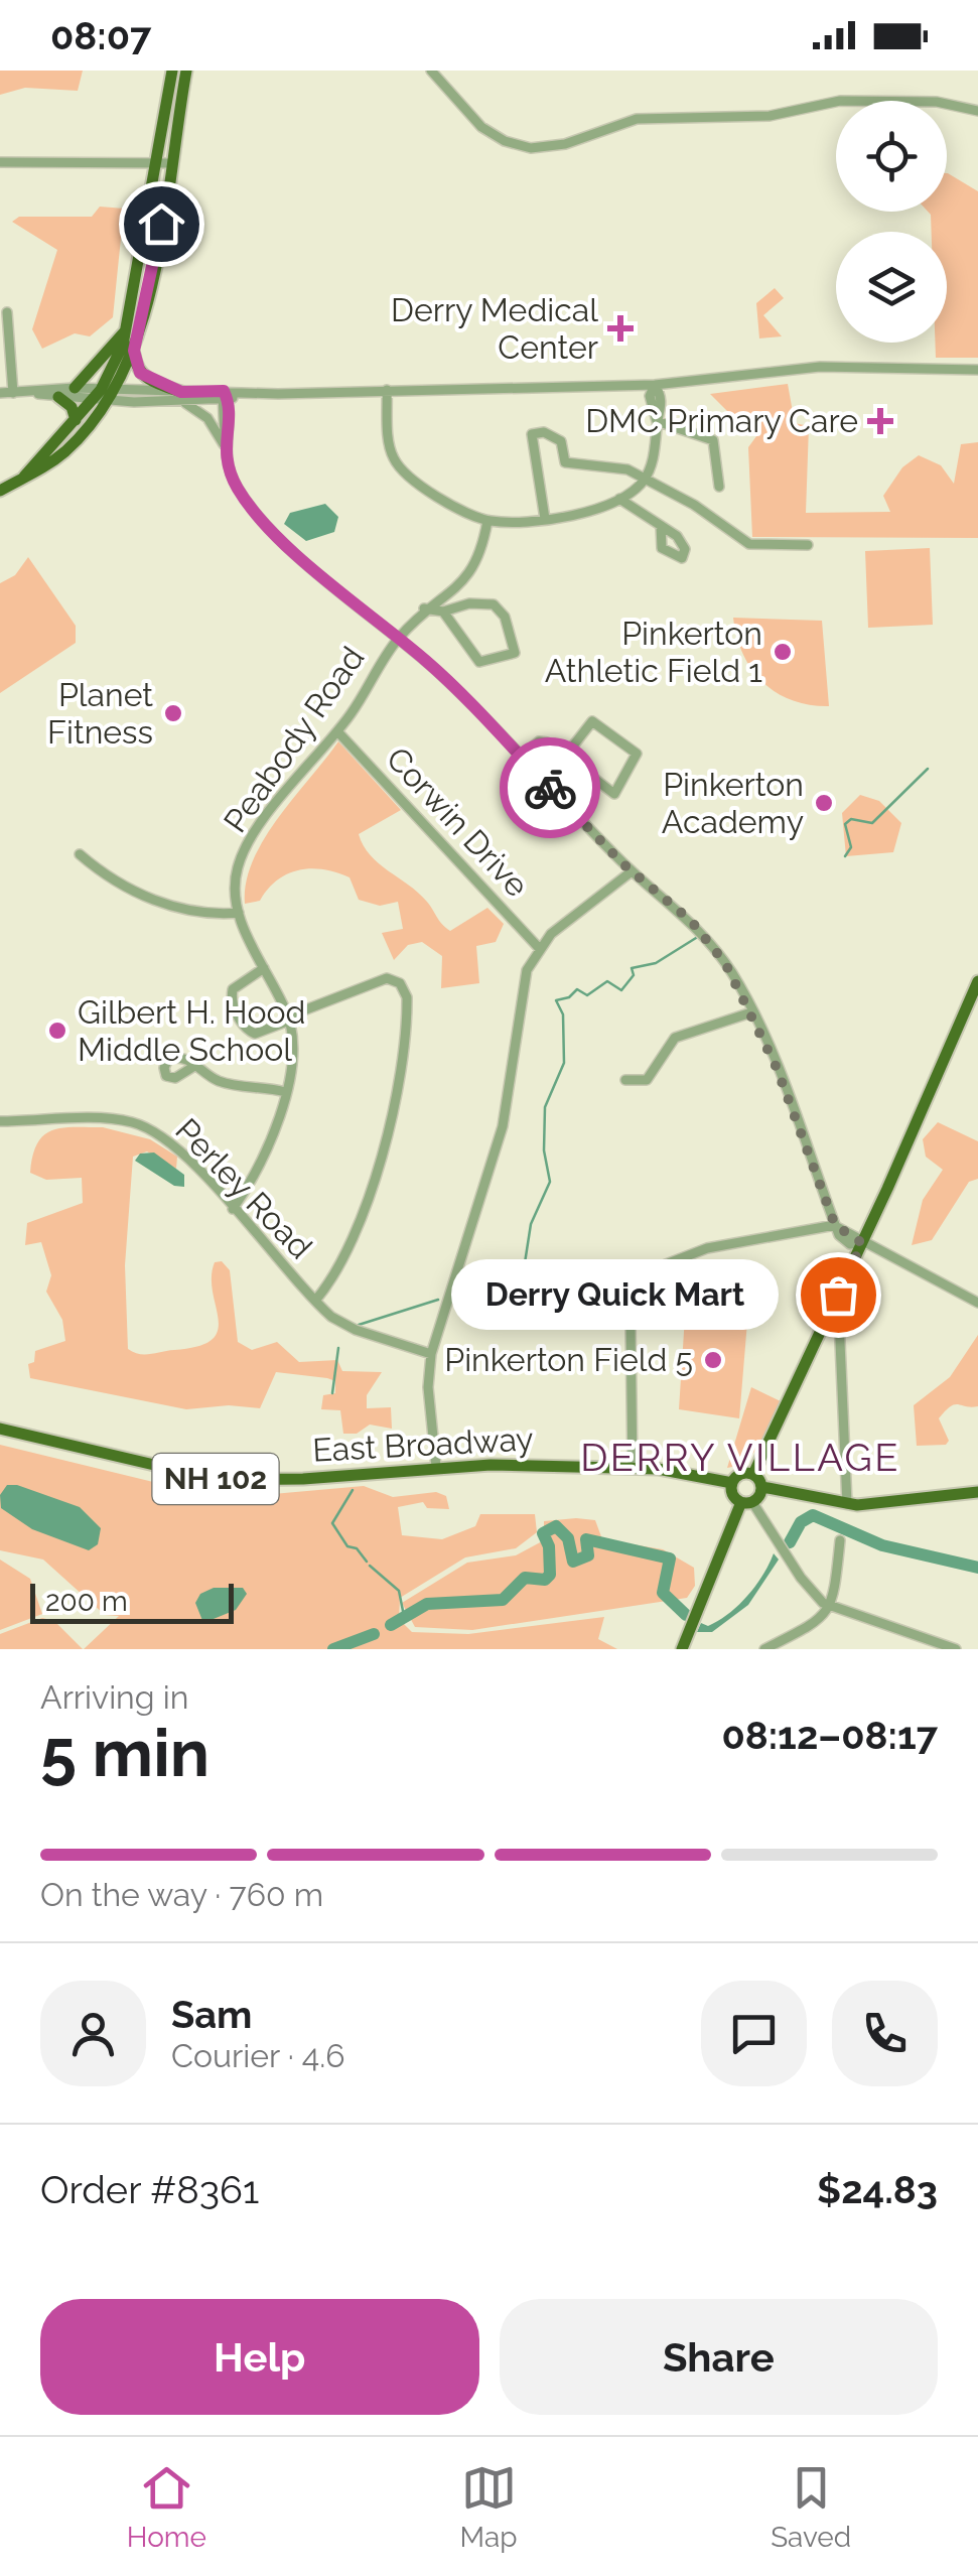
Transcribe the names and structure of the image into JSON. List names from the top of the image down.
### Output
{
  "streets": {
    "main road": ["East Broadway", "NH 102"],
    "street": ["Peabody Road", "Corwin Drive", "Perley Road"]
  },
  "crossings": [
    ["Peabody Road", "Corwin Drive"],
    ["Peabody Road", "Perley Road"]
  ],
  "districts": ["DERRY VILLAGE"],
  "places": {
    "health": ["Derry Medical Center", "DMC Primary Care"],
    "other": [
      "Pinkerton Athletic Field 1",
      "Planet Fitness",
      "Pinkerton Academy",
      "Gilbert H. Hood Middle School",
      "Derry Quick Mart",
      "Pinkerton Field 5"
    ]
  },
  "scale_bar": "200 m",
  "page": {
    "status": "08:07",
    "bubble": "Derry Quick Mart",
    "scale": "200 m",
    "heading": ["5 min", "Arriving in", "08:12–08:17"],
    "panel": [
      "Sam",
      "Courier · 4.6",
      "Order #8361",
      "$24.83"
    ],
    "bar": "On the way · 760 m",
    "buttons": ["Help", "Share"],
    "tabs": ["Home", "Map", "Saved"]
  }
}
